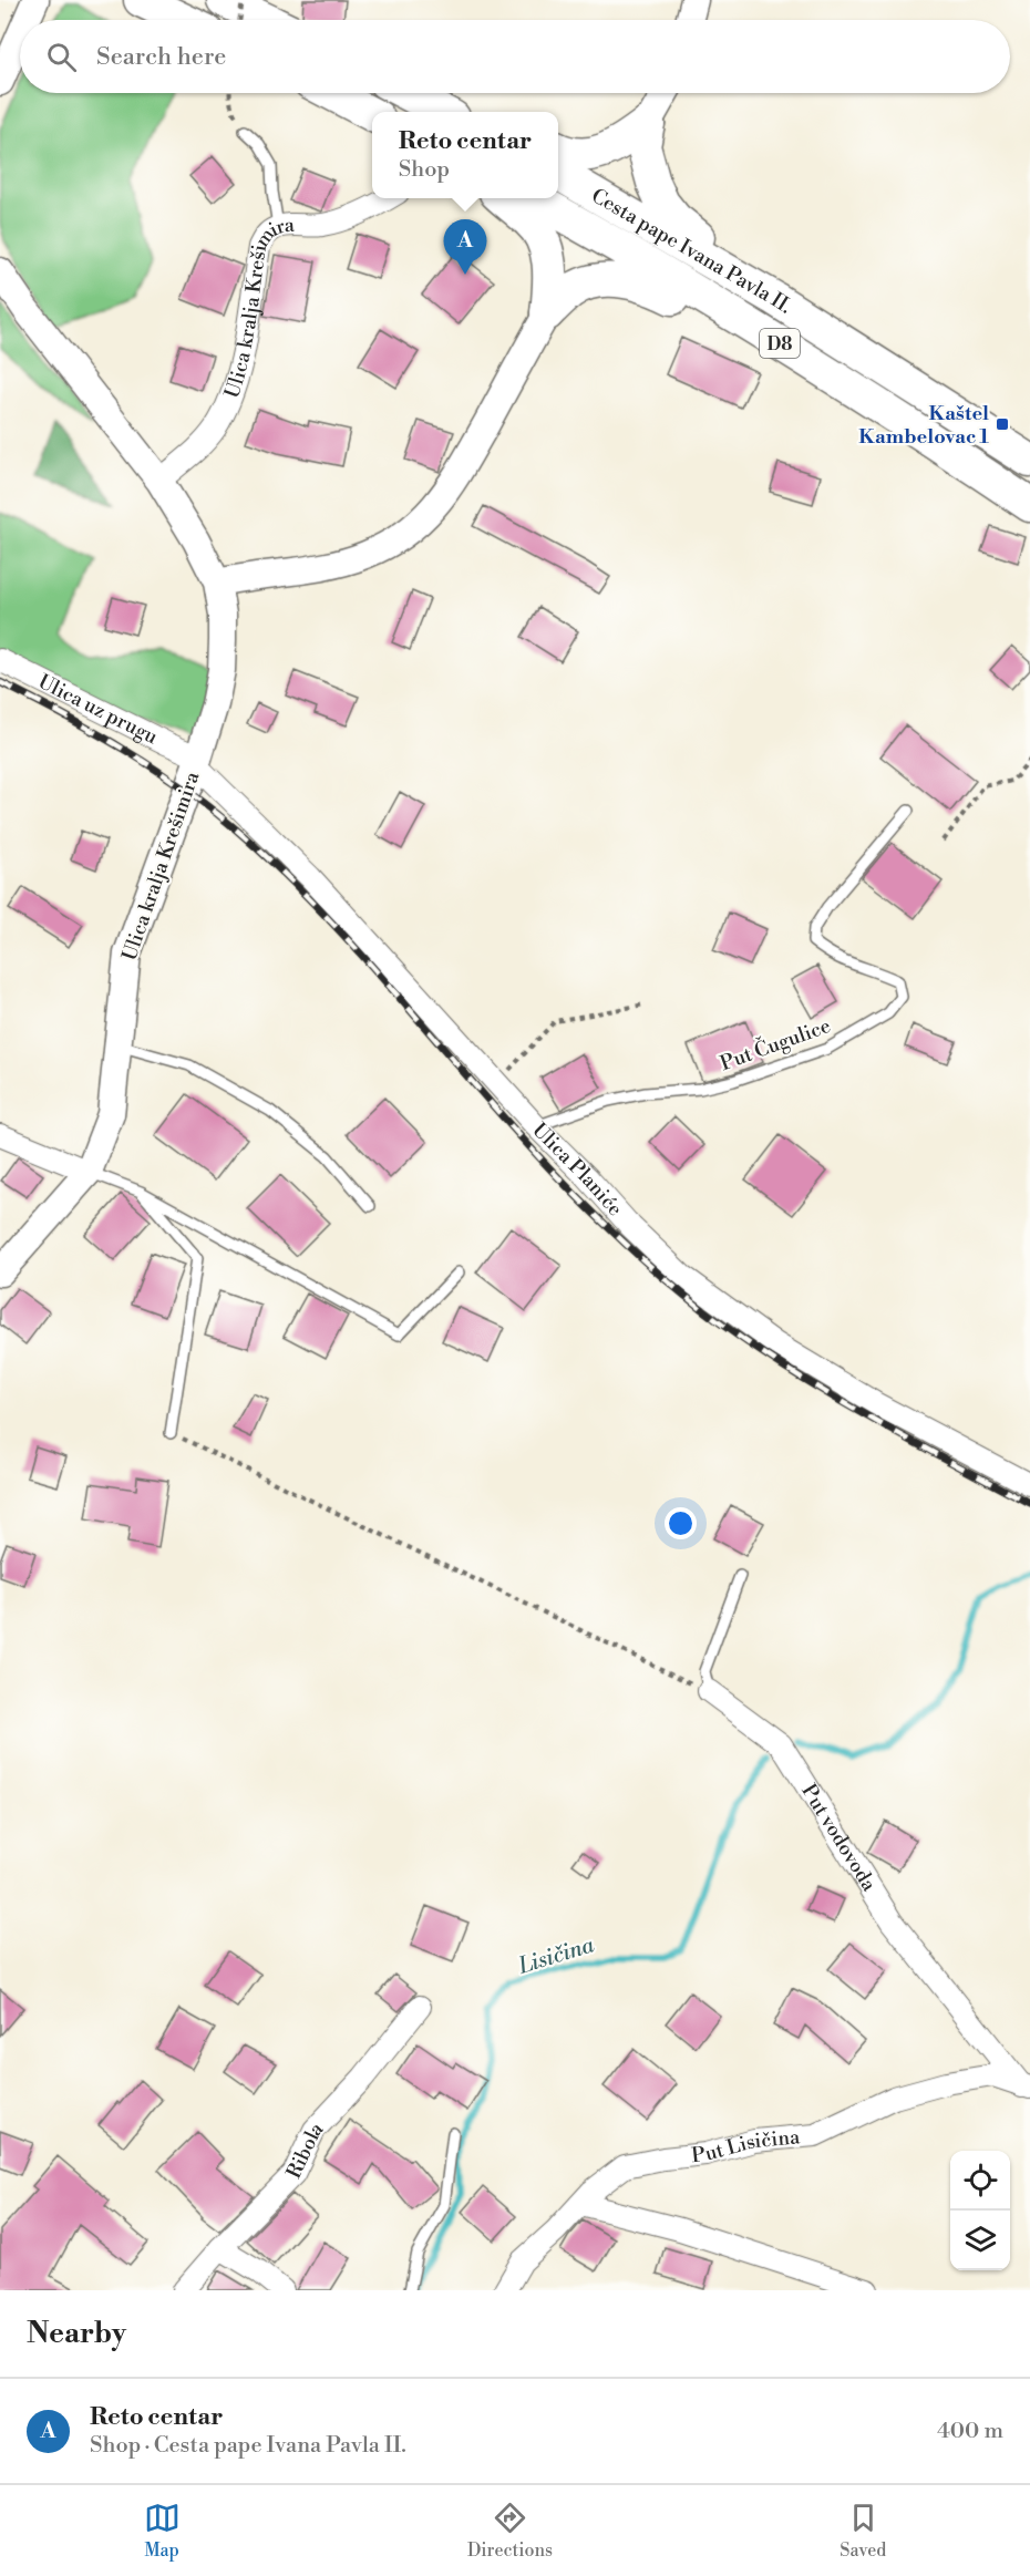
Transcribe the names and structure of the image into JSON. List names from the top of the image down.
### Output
{
  "streets": {
    "main road": ["Cesta pape Ivana Pavla II.", "D8"],
    "street": [
      "Ulica kralja Krešimira",
      "Ulica uz prugu",
      "Ulica Planiće",
      "Put vodovoda",
      "Put Lisičina",
      "Ribola"
    ],
    "lane": ["Put Čugulice"]
  },
  "crossings": [
    ["Ulica kralja Krešimira", "Ulica uz prugu"],
    ["Ulica kralja Krešimira", "Ulica Planiće"],
    ["Ulica uz prugu", "Ulica Planiće"],
    ["Put Čugulice", "Ulica Planiće"],
    ["Put vodovoda", "Put Lisičina"]
  ],
  "water": ["Lisičina"],
  "places": {
    "transit": ["Kaštel Kambelovac 1"]
  },
  "page": {
    "search": "Search here",
    "popup": ["Reto centar", "Shop"],
    "pins": "A",
    "heading": "Nearby",
    "list": [
      {
        "mark": "A",
        "name": "Reto centar",
        "note": "Shop · Cesta pape Ivana Pavla II.",
        "value": "400 m"
      }
    ],
    "nav": ["Map", "Directions", "Saved"]
  }
}
